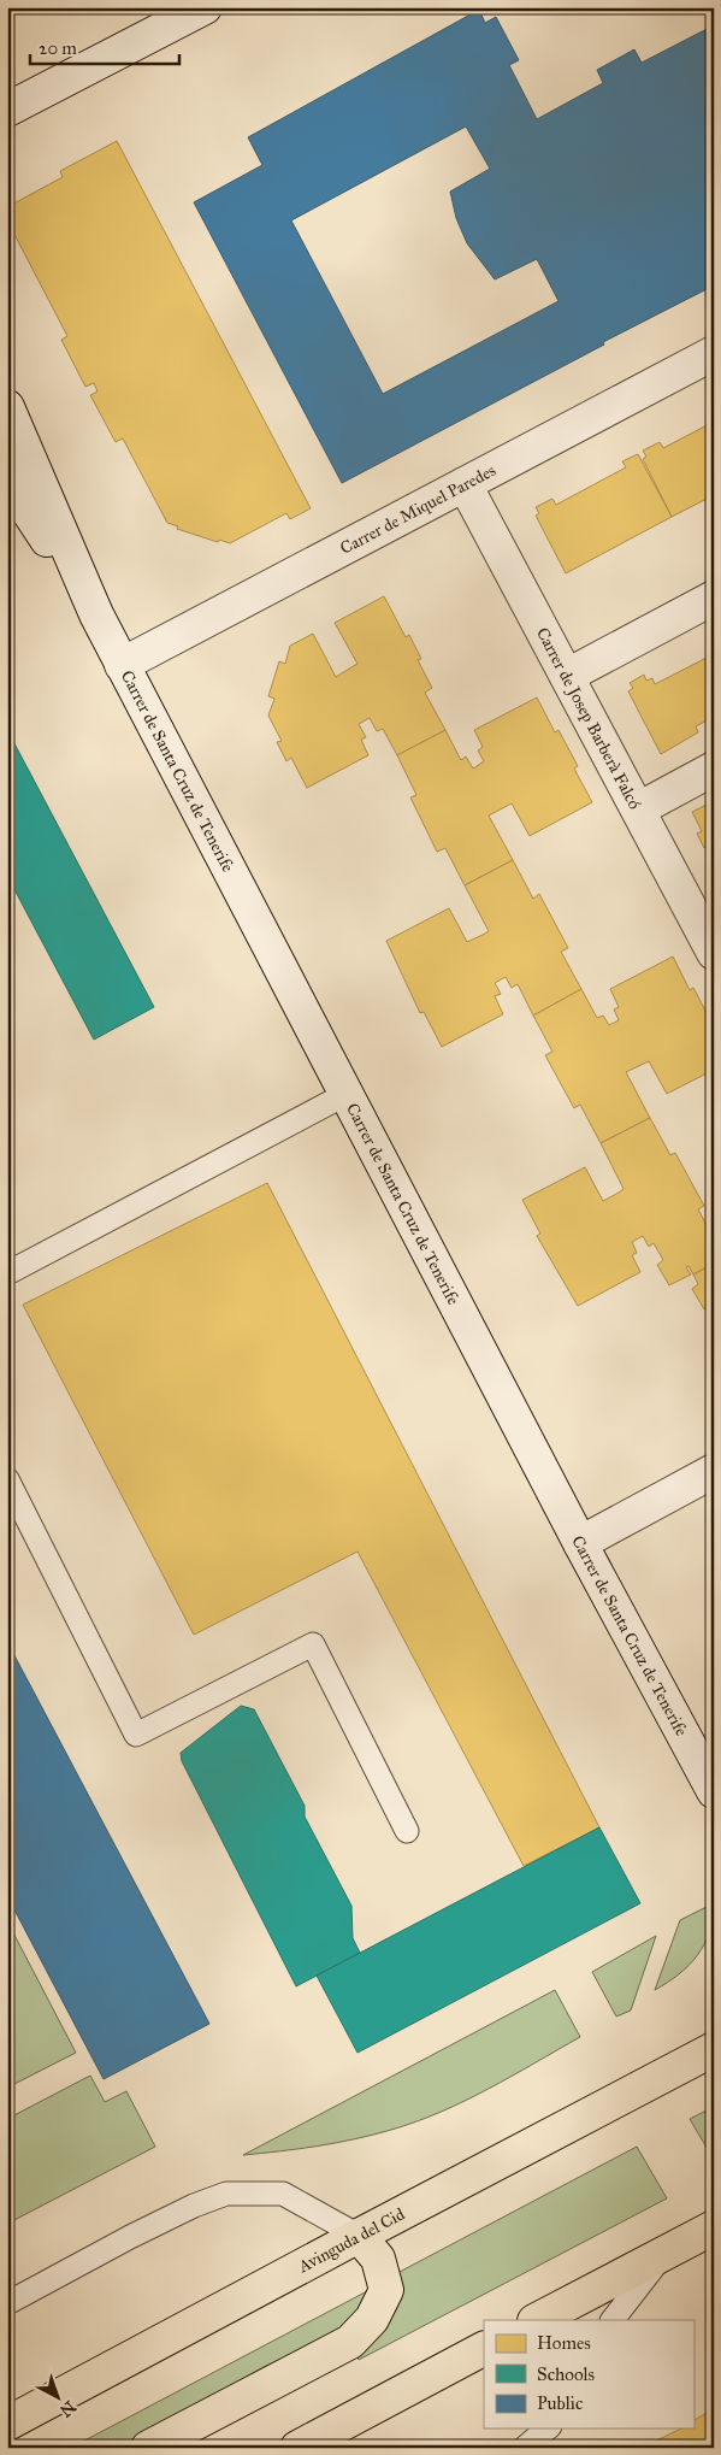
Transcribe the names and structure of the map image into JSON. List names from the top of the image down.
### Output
{
  "streets": {
    "main road": ["Avinguda del Cid"],
    "street": ["Carrer de Miquel Paredes", "Carrer de Josep Barberà Falcó", "Carrer de Santa Cruz de Tenerife"]
  },
  "crossings": [
    ["Carrer de Miquel Paredes", "Carrer de Josep Barberà Falcó"],
    ["Carrer de Miquel Paredes", "Carrer de Santa Cruz de Tenerife"]
  ],
  "legend": ["Homes", "Schools", "Public"],
  "scale_bar": "20 m",
  "north": "bottom right"
}
